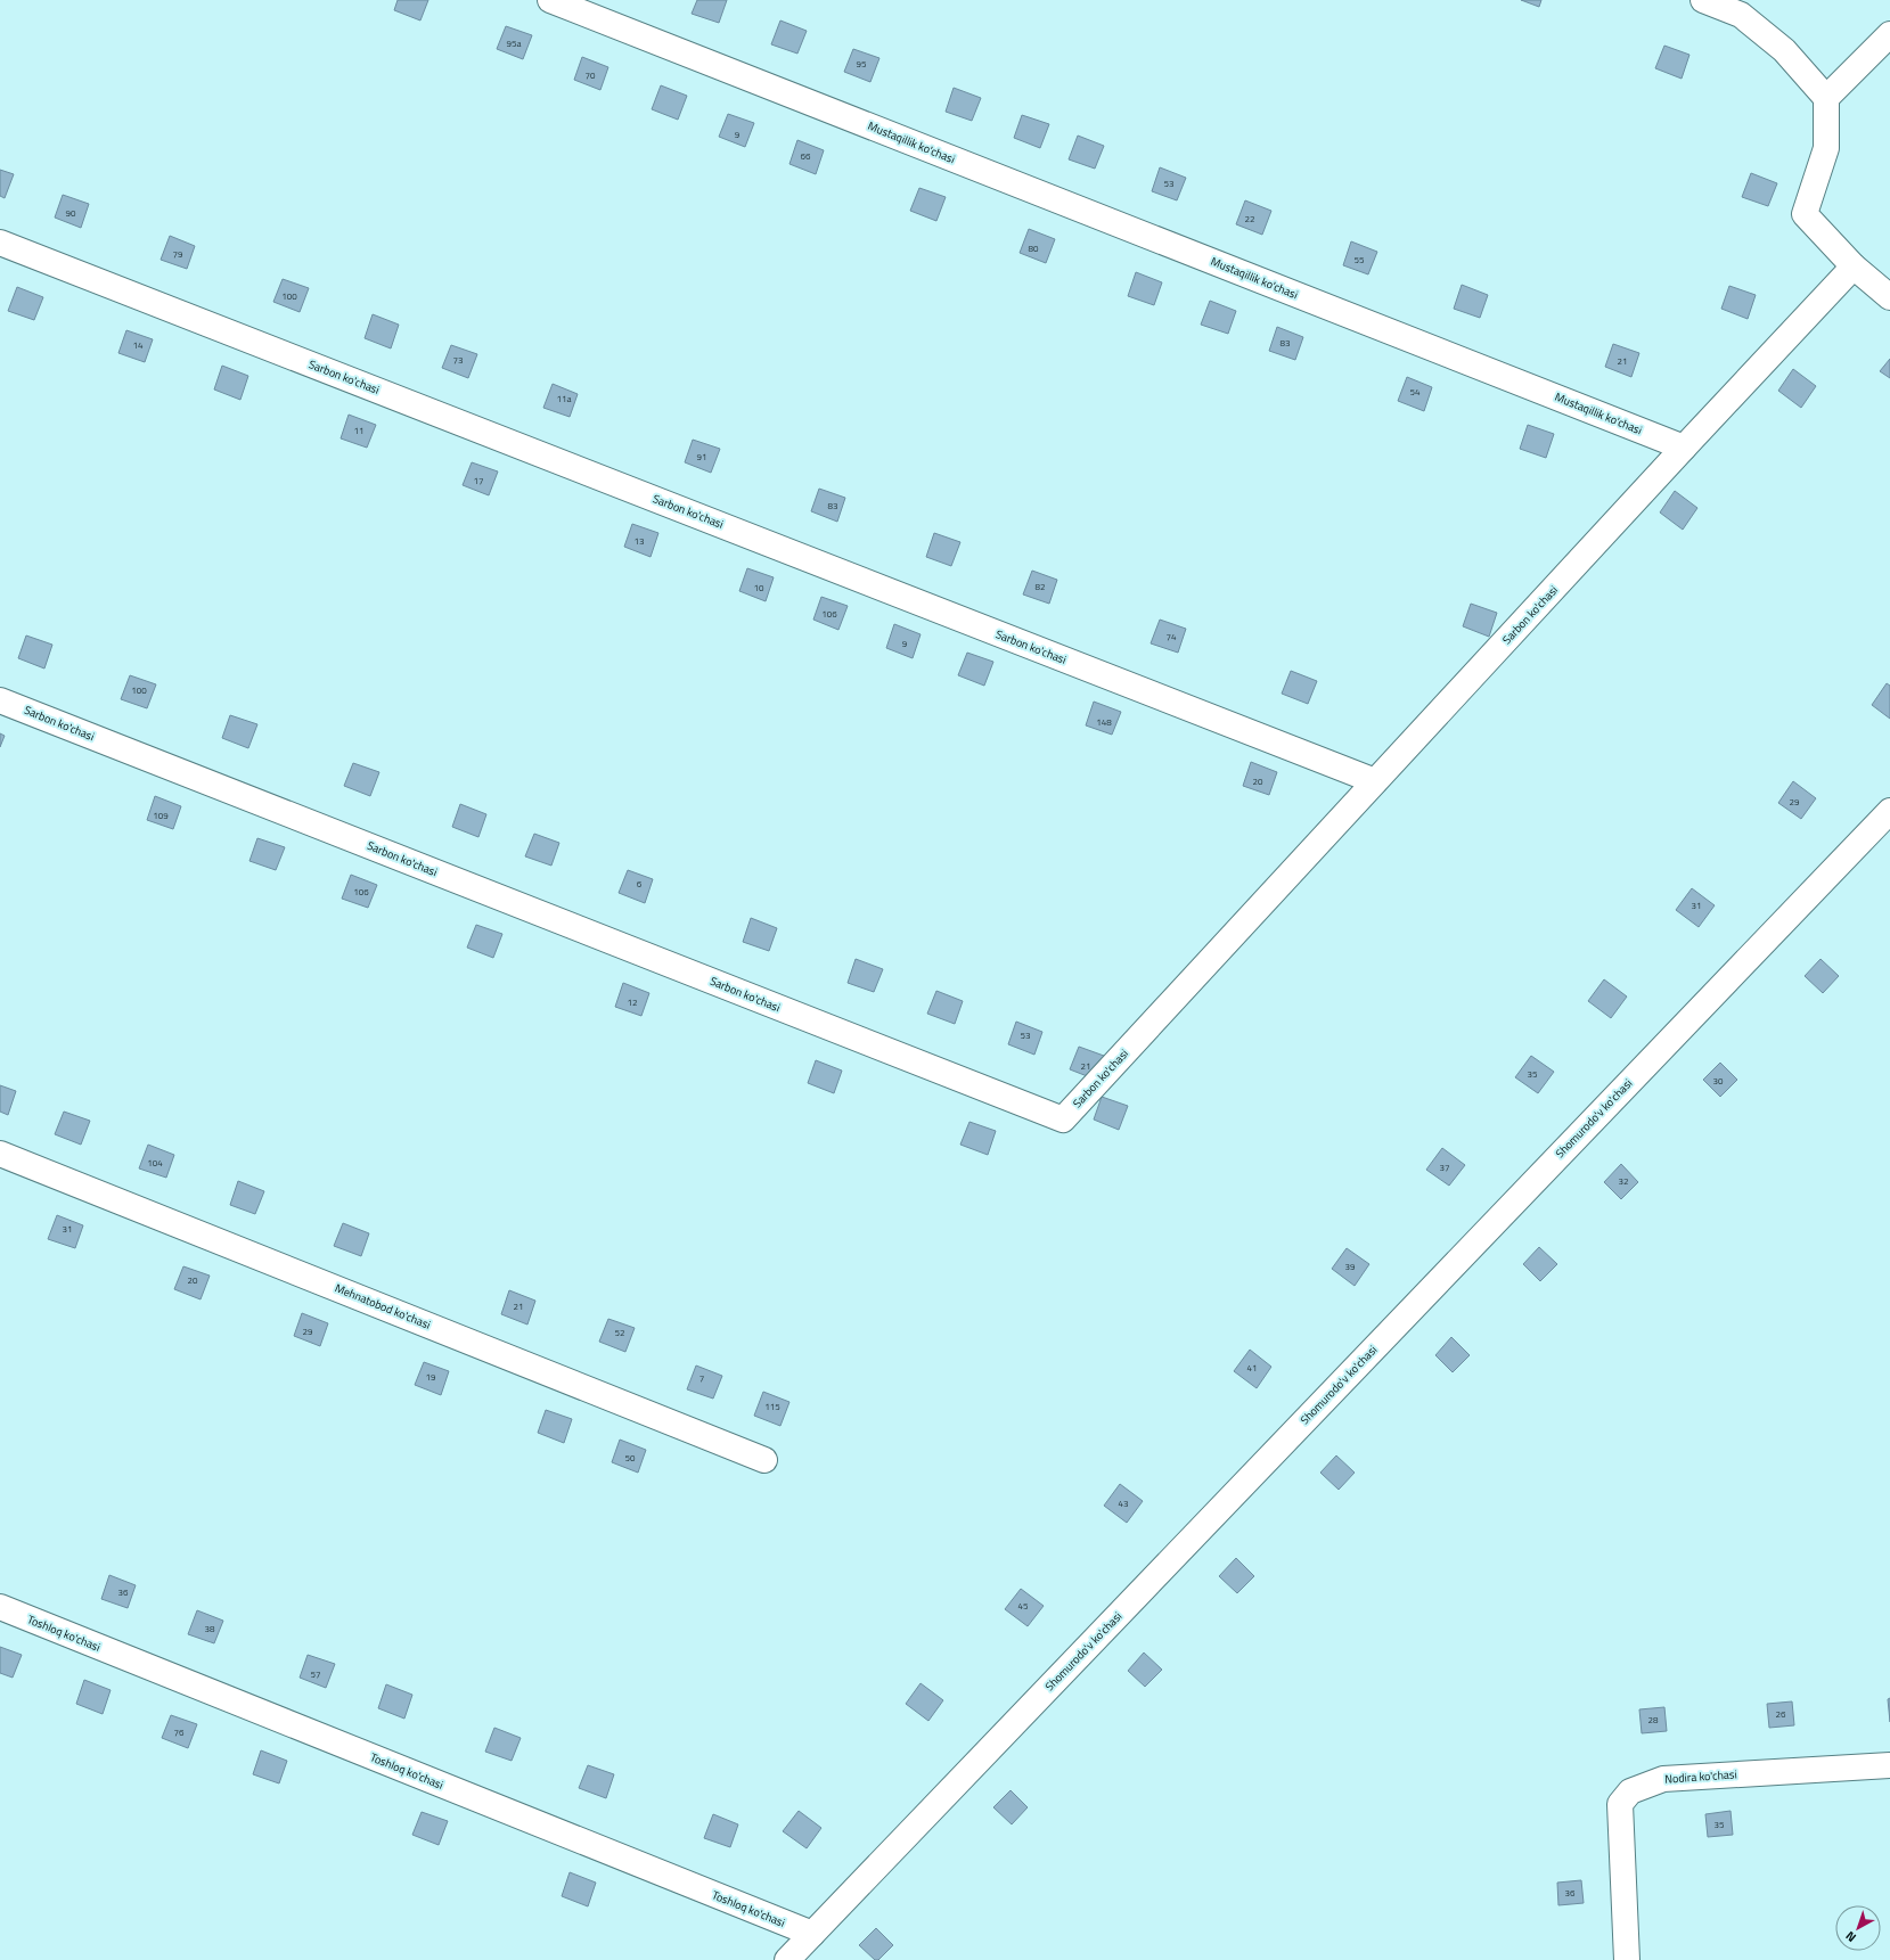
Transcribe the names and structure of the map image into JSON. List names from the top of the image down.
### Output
{
  "streets": {
    "street": [
      "Mustaqillik ko'chasi",
      "Sarbon ko'chasi",
      "Shomurodo'v ko'chasi",
      "Mehnatobod ko'chasi",
      "Toshloq ko'chasi",
      "Nodira ko'chasi"
    ]
  },
  "crossings": [
    ["Mustaqillik ko'chasi", "Sarbon ko'chasi"],
    ["Shomurodo'v ko'chasi", "Toshloq ko'chasi"]
  ],
  "house_numbers": [
    "95a",
    "95",
    "70",
    "9",
    "66",
    "53",
    "90",
    "22",
    "80",
    "79",
    "55",
    "100",
    "83",
    "14",
    "73",
    "21",
    "54",
    "11a",
    "11",
    "91",
    "17",
    "83",
    "13",
    "82",
    "10",
    "106",
    "74",
    "9",
    "100",
    "148",
    "20",
    "29",
    "109",
    "6",
    "106",
    "31",
    "12",
    "53",
    "21",
    "35",
    "30",
    "104",
    "37",
    "32",
    "31",
    "39",
    "20",
    "21",
    "29",
    "52",
    "41",
    "19",
    "7",
    "115",
    "50",
    "43",
    "36",
    "45",
    "38",
    "57",
    "26",
    "28",
    "76",
    "35",
    "36"
  ],
  "north": "bottom left"
}
